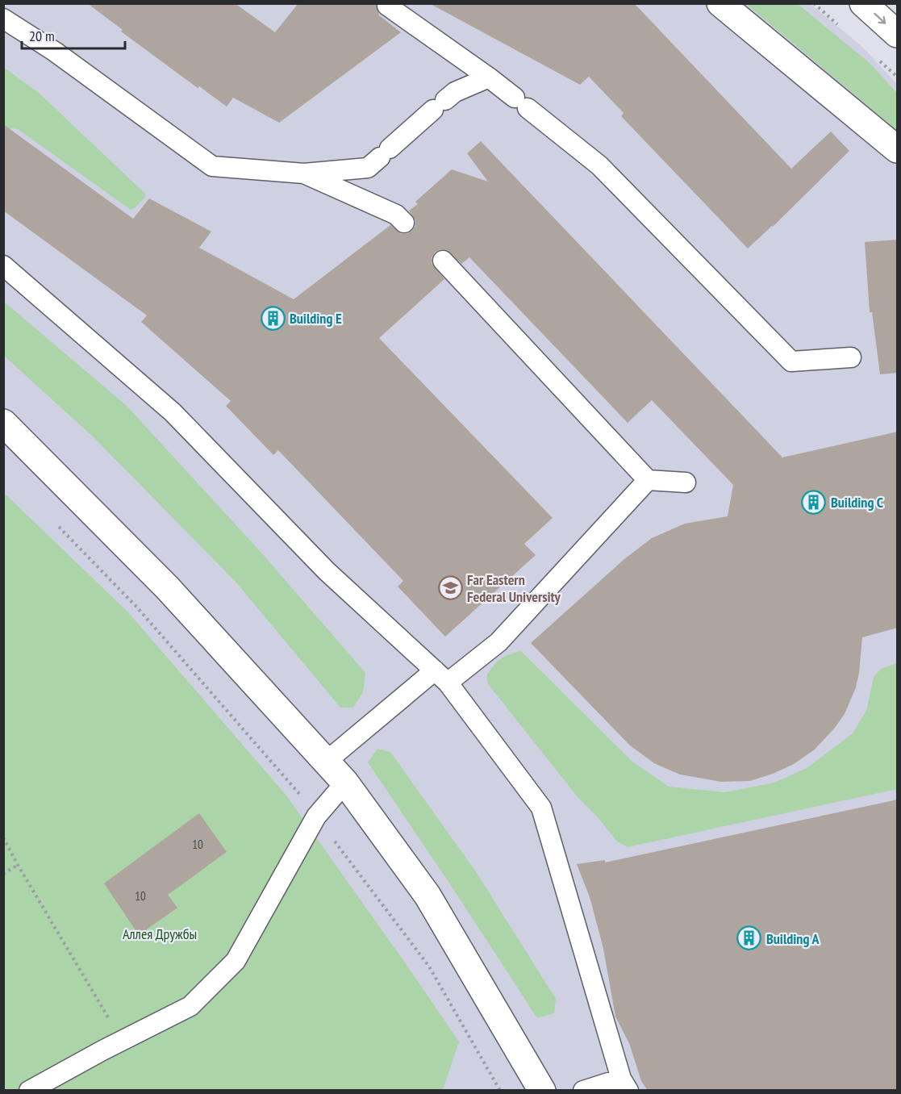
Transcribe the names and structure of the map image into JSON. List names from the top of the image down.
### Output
{
  "parks": ["Аллея Дружбы"],
  "places": {
    "building": ["Building E", "Building C", "Building A"],
    "school or university": ["Far Eastern Federal University"]
  },
  "house_numbers": ["10", "10"],
  "scale_bar": "20 m"
}
